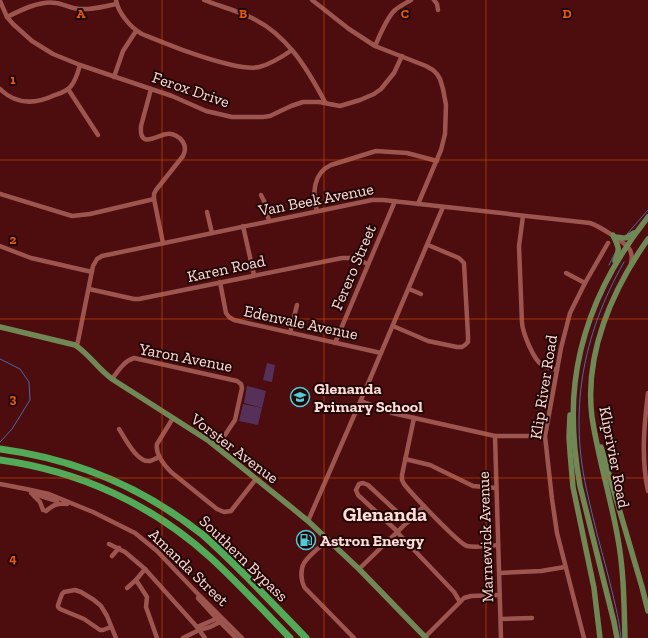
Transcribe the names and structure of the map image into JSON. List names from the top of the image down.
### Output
{
  "streets": {
    "highway": ["Southern Bypass"],
    "main road": ["Vorster Avenue", "Kliprivier Road"],
    "street": [
      "Ferox Drive",
      "Van Beek Avenue",
      "Ferero Street",
      "Karen Road",
      "Edenvale Avenue",
      "Yaron Avenue",
      "Klip River Road",
      "Marnewick Avenue",
      "Amanda Street"
    ]
  },
  "crossings": [
    ["Van Beek Avenue", "Ferero Street"],
    ["Ferero Street", "Karen Road"],
    ["Ferero Street", "Edenvale Avenue"],
    ["Karen Road", "Edenvale Avenue"],
    ["Yaron Avenue", "Vorster Avenue"]
  ],
  "districts": ["Glenanda"],
  "places": {
    "school or university": ["Glenanda Primary School"],
    "fuel station": ["Astron Energy"]
  },
  "grid": {
    "columns": [
      "A",
      "B",
      "C",
      "D"
    ],
    "rows": [
      "1",
      "2",
      "3",
      "4"
    ]
  }
}
